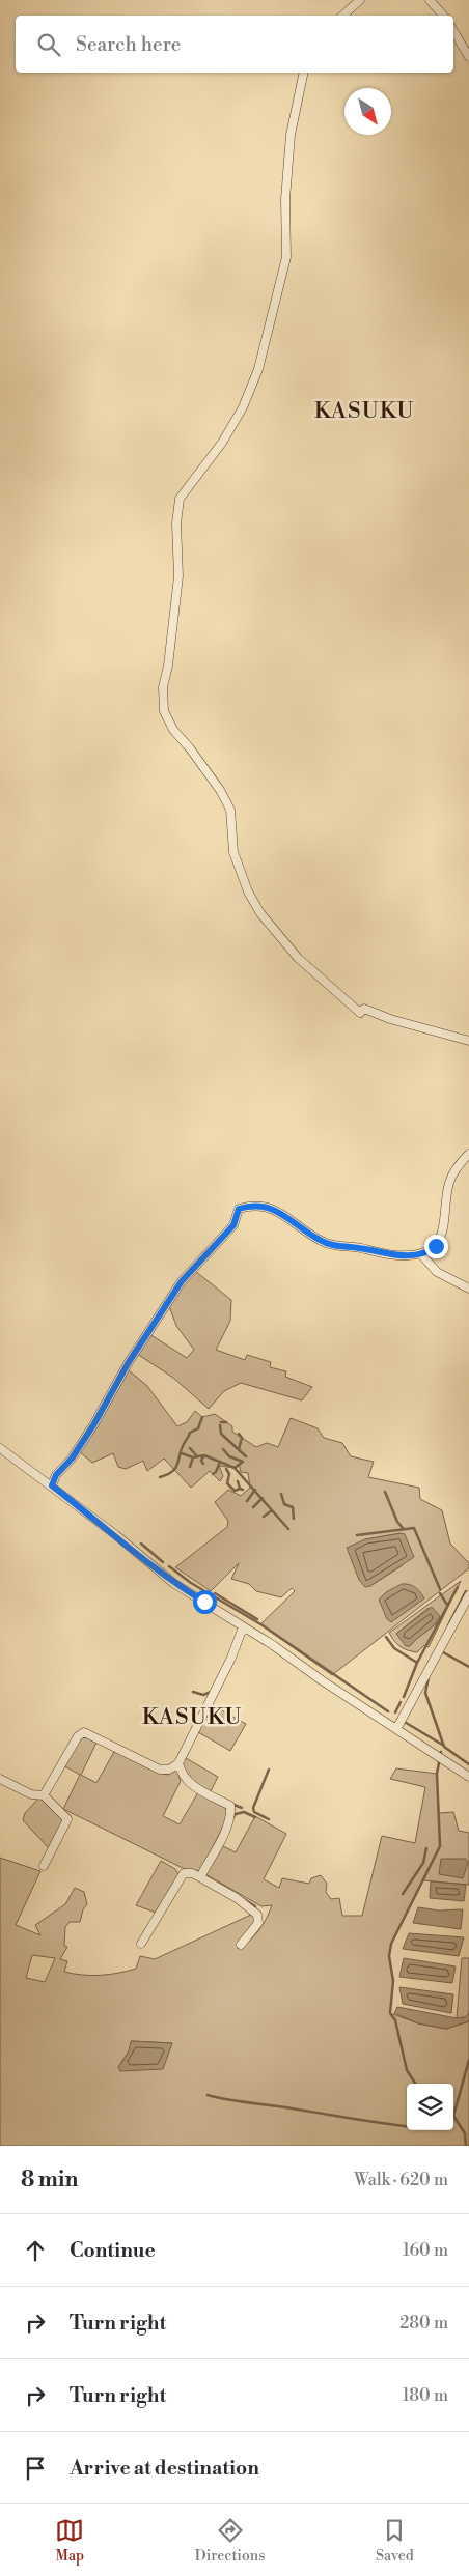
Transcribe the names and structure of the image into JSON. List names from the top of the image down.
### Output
{
  "districts": ["KASUKU", "KASUKU"],
  "north": "bottom right",
  "page": {
    "search": "Search here",
    "heading": ["8 min", "Walk · 620 m"],
    "list": [
      ["Continue", "160 m"],
      ["Turn right", "280 m"],
      ["Turn right", "180 m"],
      "Arrive at destination"
    ],
    "nav": ["Map", "Directions", "Saved"]
  }
}
